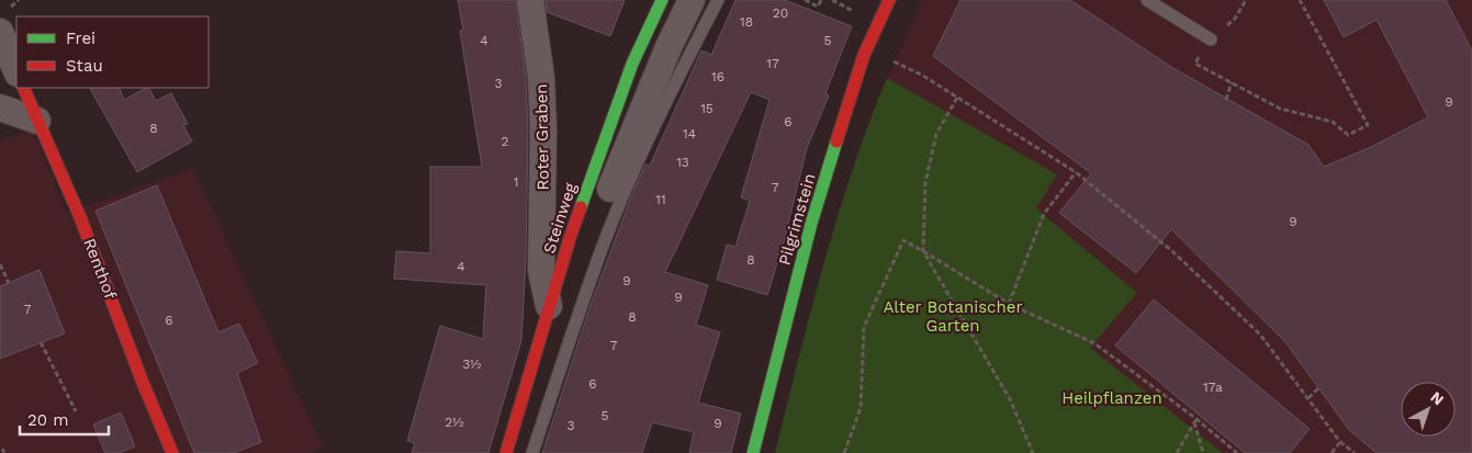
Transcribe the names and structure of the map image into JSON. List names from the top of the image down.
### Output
{
  "streets": {
    "street": [
      "Roter Graben",
      "Steinweg",
      "Pilgrimstein",
      "Renthof"
    ]
  },
  "crossings": [
    ["Roter Graben", "Steinweg"]
  ],
  "parks": ["Alter Botanischer Garten", "Heilpflanzen"],
  "house_numbers": [
    "20",
    "18",
    "4",
    "5",
    "17",
    "16",
    "3",
    "9",
    "15",
    "6",
    "8",
    "14",
    "2",
    "13",
    "1",
    "7",
    "11",
    "9",
    "8",
    "4",
    "9",
    "9",
    "7",
    "8",
    "6",
    "7",
    "3½",
    "6",
    "17a",
    "5",
    "2½",
    "9",
    "3"
  ],
  "legend": ["Frei", "Stau"],
  "scale_bar": "20 m",
  "north": "top right"
}
